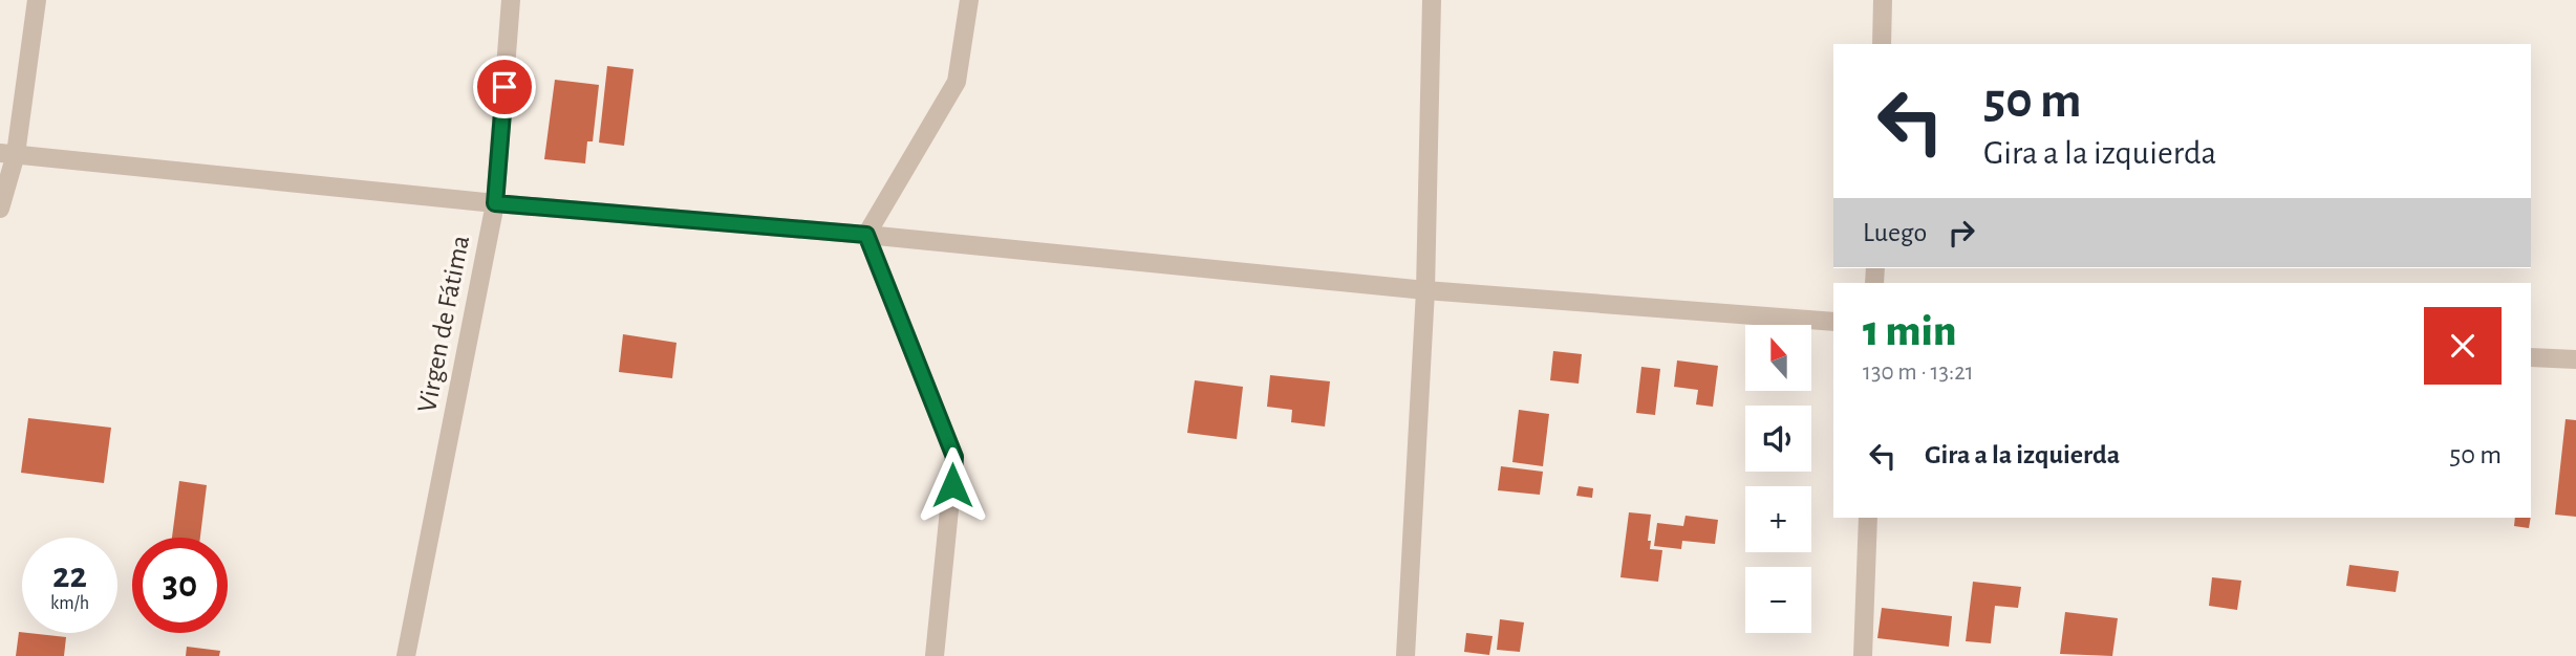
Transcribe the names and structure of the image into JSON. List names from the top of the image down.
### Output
{
  "streets": {
    "street": ["Virgen de Fátima"]
  },
  "north": "top",
  "page": {
    "turn": ["50 m", "Gira a la izquierda"],
    "then": "Luego",
    "heading": ["1 min", "130 m · 13:21"],
    "map_buttons": ["+", "−"],
    "list": [
      {
        "name": "Gira a la izquierda",
        "value": "50 m"
      }
    ],
    "speed": "22 km/h",
    "limit": "30"
  }
}
